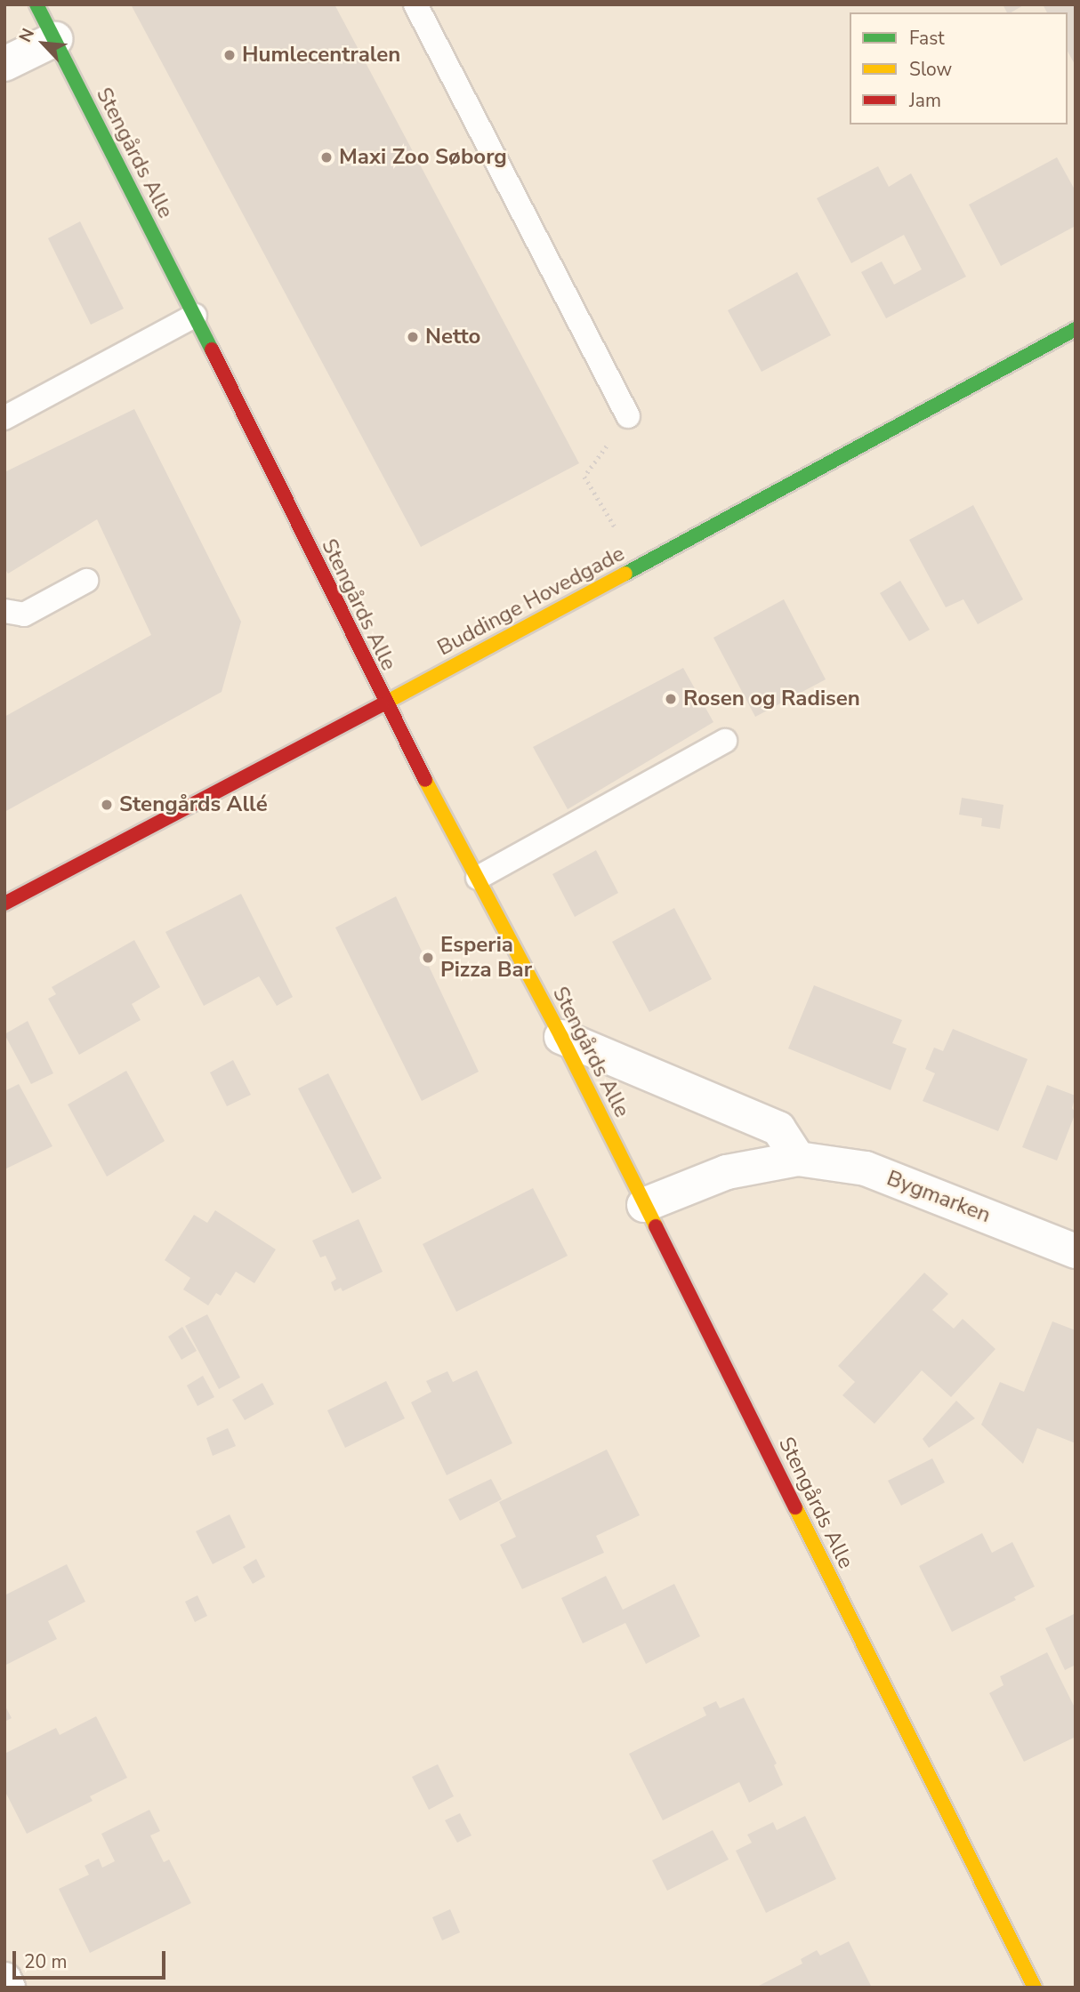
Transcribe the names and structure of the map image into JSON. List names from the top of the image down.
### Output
{
  "streets": {
    "street": ["Stengårds Alle", "Buddinge Hovedgade", "Bygmarken"]
  },
  "crossings": [
    ["Stengårds Alle", "Buddinge Hovedgade"],
    ["Stengårds Alle", "Bygmarken"]
  ],
  "places": [
    "Humlecentralen",
    "Maxi Zoo Søborg",
    "Netto",
    "Rosen og Radisen",
    "Stengårds Allé",
    "Esperia Pizza Bar"
  ],
  "legend": ["Fast", "Slow", "Jam"],
  "scale_bar": "20 m",
  "north": "top left"
}
